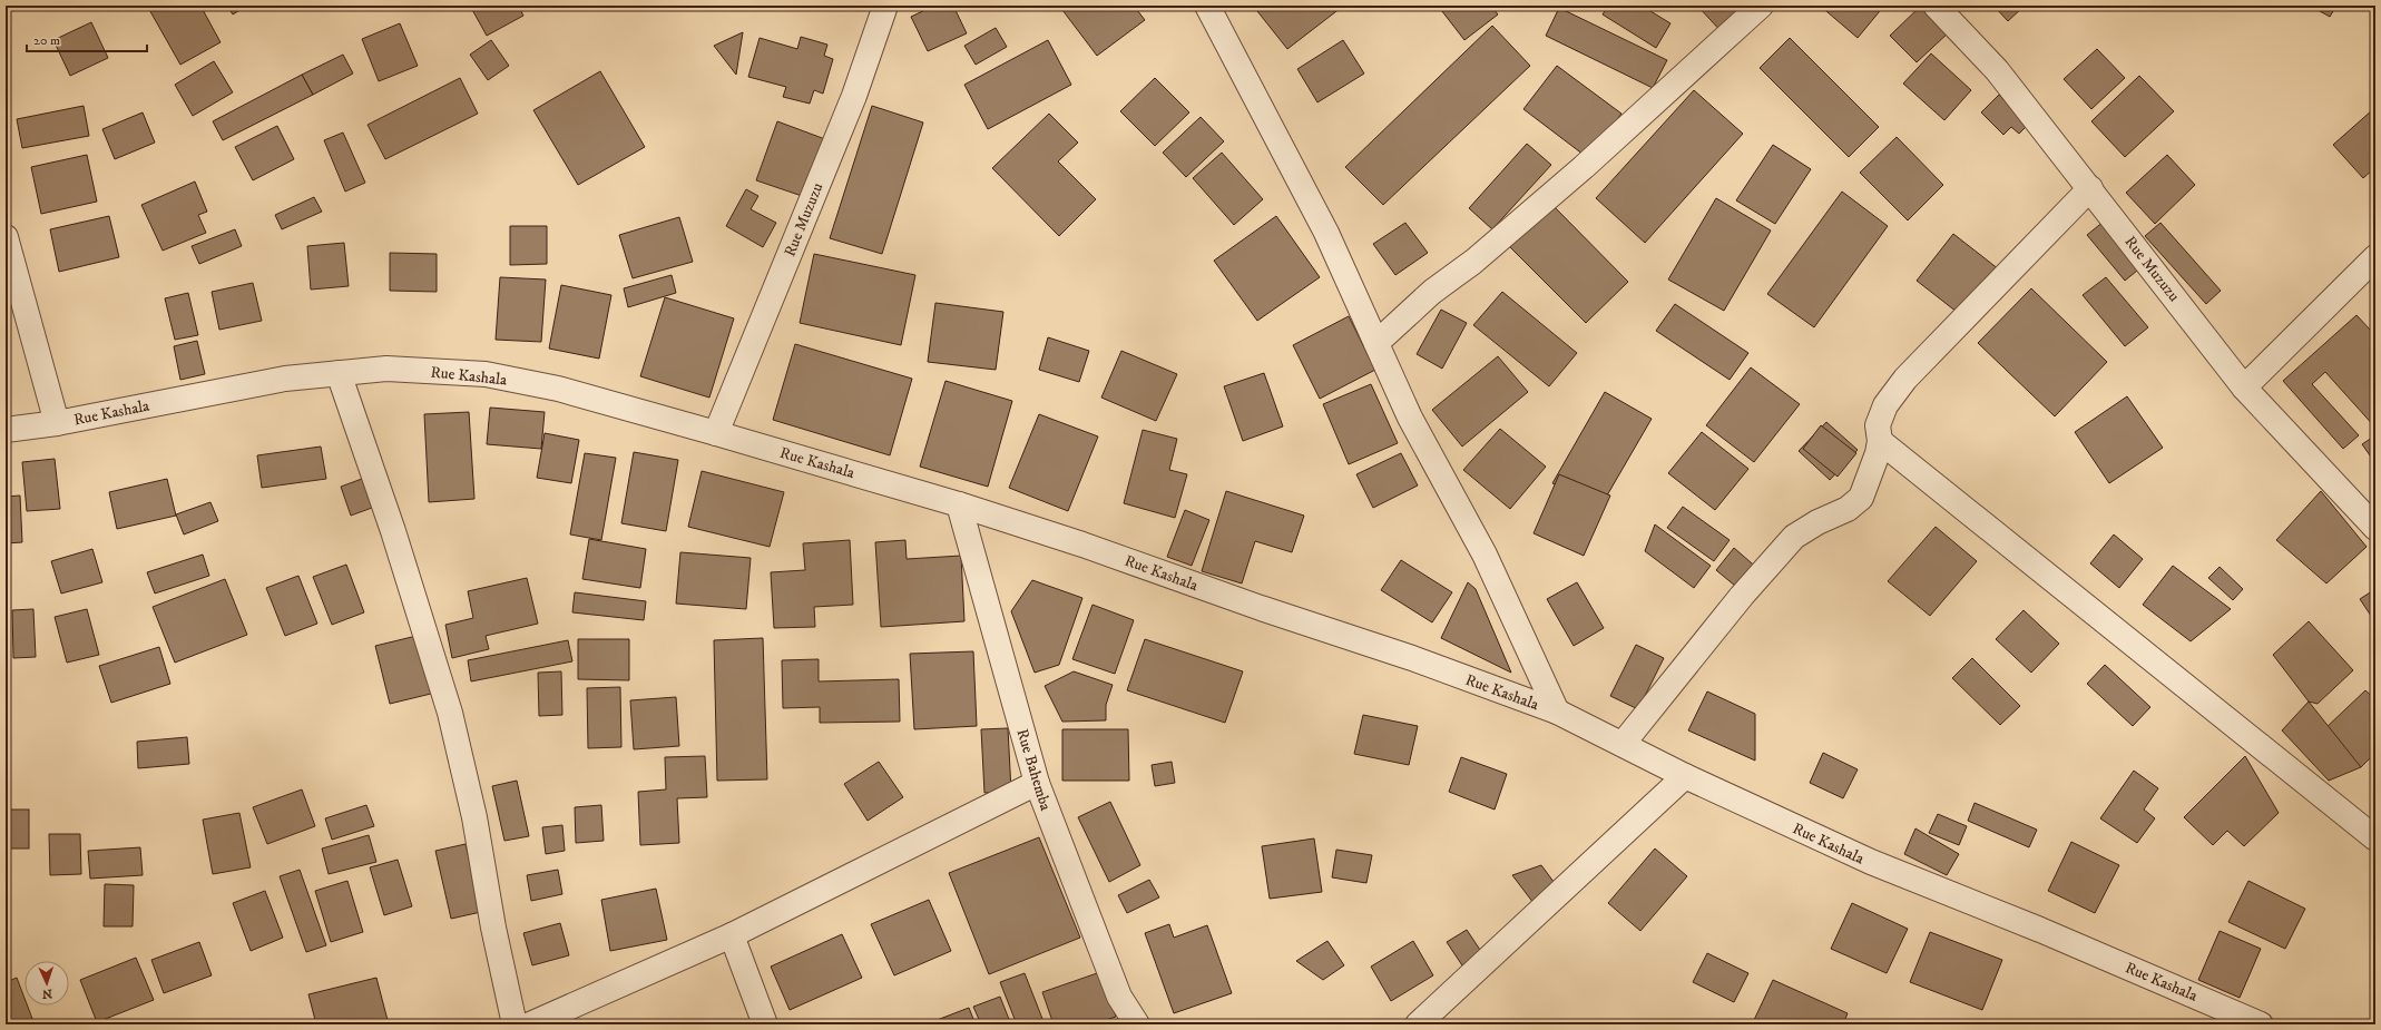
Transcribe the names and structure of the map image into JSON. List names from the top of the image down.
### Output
{
  "streets": {
    "street": ["Rue Muzuzu", "Rue Kashala", "Rue Bahemba"]
  },
  "crossings": [
    ["Rue Muzuzu", "Rue Kashala"],
    ["Rue Kashala", "Rue Bahemba"]
  ],
  "scale_bar": "20 m",
  "north": "bottom"
}
